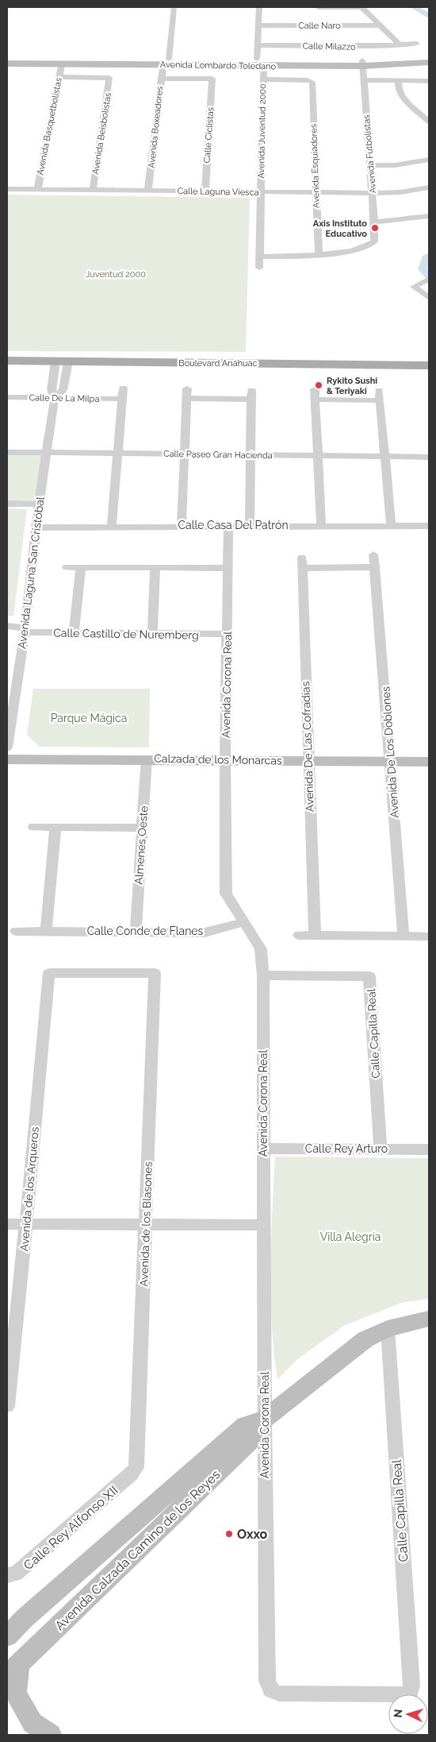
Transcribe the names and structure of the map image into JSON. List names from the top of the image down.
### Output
{
  "streets": {
    "main road": ["Boulevard Anáhuac"],
    "street": [
      "Calle Naro",
      "Calle Milazzo",
      "Avenida Lombardo Toledano",
      "Avenida Basquetbolistas",
      "Avenida Boxeadores",
      "Avenida Juventud 2000",
      "Avenida Beisbolistas",
      "Calle Ciclistas",
      "Avenida Futbolistas",
      "Avenida Esquiadores",
      "Calle Laguna Viesca",
      "Calle De La Milpa",
      "Calle Paseo Gran Hacienda",
      "Calle Casa Del Patrón",
      "Avenida Laguna San Cristóbal",
      "Calle Castillo de Nuremberg",
      "Avenida Corona Real",
      "Avenida De Las Cofradías",
      "Avenida De Los Doblones",
      "Calzada de los Monarcas",
      "Almenes Oeste",
      "Calle Conde de Flanes",
      "Calle Capilla Real",
      "Calle Rey Arturo",
      "Avenida de los Arqueros",
      "Avenida de los Blasones",
      "Calle Rey Alfonso XII",
      "Avenida Calzada Camino de los Reyes"
    ]
  },
  "crossings": [
    ["Calle Naro", "Avenida Juventud 2000"],
    ["Calle Milazzo", "Avenida Juventud 2000"],
    ["Avenida Lombardo Toledano", "Avenida Basquetbolistas"],
    ["Avenida Lombardo Toledano", "Avenida Boxeadores"],
    ["Avenida Lombardo Toledano", "Avenida Juventud 2000"],
    ["Avenida Lombardo Toledano", "Avenida Futbolistas"],
    ["Avenida Basquetbolistas", "Avenida Beisbolistas"],
    ["Avenida Basquetbolistas", "Calle Laguna Viesca"],
    ["Avenida Boxeadores", "Calle Ciclistas"],
    ["Avenida Boxeadores", "Calle Laguna Viesca"],
    ["Avenida Juventud 2000", "Avenida Esquiadores"],
    ["Avenida Juventud 2000", "Calle Laguna Viesca"],
    ["Avenida Beisbolistas", "Calle Laguna Viesca"],
    ["Calle Ciclistas", "Calle Laguna Viesca"],
    ["Avenida Futbolistas", "Avenida Esquiadores"],
    ["Avenida Futbolistas", "Calle Laguna Viesca"],
    ["Avenida Esquiadores", "Calle Laguna Viesca"],
    ["Boulevard Anáhuac", "Avenida Laguna San Cristóbal"],
    ["Calle De La Milpa", "Avenida Laguna San Cristóbal"],
    ["Calle Paseo Gran Hacienda", "Avenida Laguna San Cristóbal"],
    ["Calle Casa Del Patrón", "Avenida Laguna San Cristóbal"],
    ["Calle Casa Del Patrón", "Avenida Corona Real"],
    ["Avenida Laguna San Cristóbal", "Calle Castillo de Nuremberg"],
    ["Calle Castillo de Nuremberg", "Avenida Corona Real"],
    ["Avenida Corona Real", "Calzada de los Monarcas"],
    ["Avenida Corona Real", "Calle Conde de Flanes"],
    ["Avenida Corona Real", "Calle Capilla Real"],
    ["Avenida Corona Real", "Calle Rey Arturo"],
    ["Avenida Corona Real", "Avenida Calzada Camino de los Reyes"],
    ["Avenida De Las Cofradías", "Avenida De Los Doblones"],
    ["Avenida De Las Cofradías", "Calzada de los Monarcas"],
    ["Avenida De Los Doblones", "Calzada de los Monarcas"],
    ["Calzada de los Monarcas", "Almenes Oeste"],
    ["Almenes Oeste", "Calle Conde de Flanes"],
    ["Calle Capilla Real", "Calle Rey Arturo"],
    ["Calle Capilla Real", "Avenida Calzada Camino de los Reyes"],
    ["Avenida de los Arqueros", "Avenida de los Blasones"],
    ["Avenida de los Blasones", "Calle Rey Alfonso XII"]
  ],
  "parks": ["Juventud 2000", "Parque Mágica", "Villa Alegría"],
  "places": ["Axis Instituto Educativo", "Rykito Sushi & Teriyaki", "Oxxo"],
  "north": "left"
}
